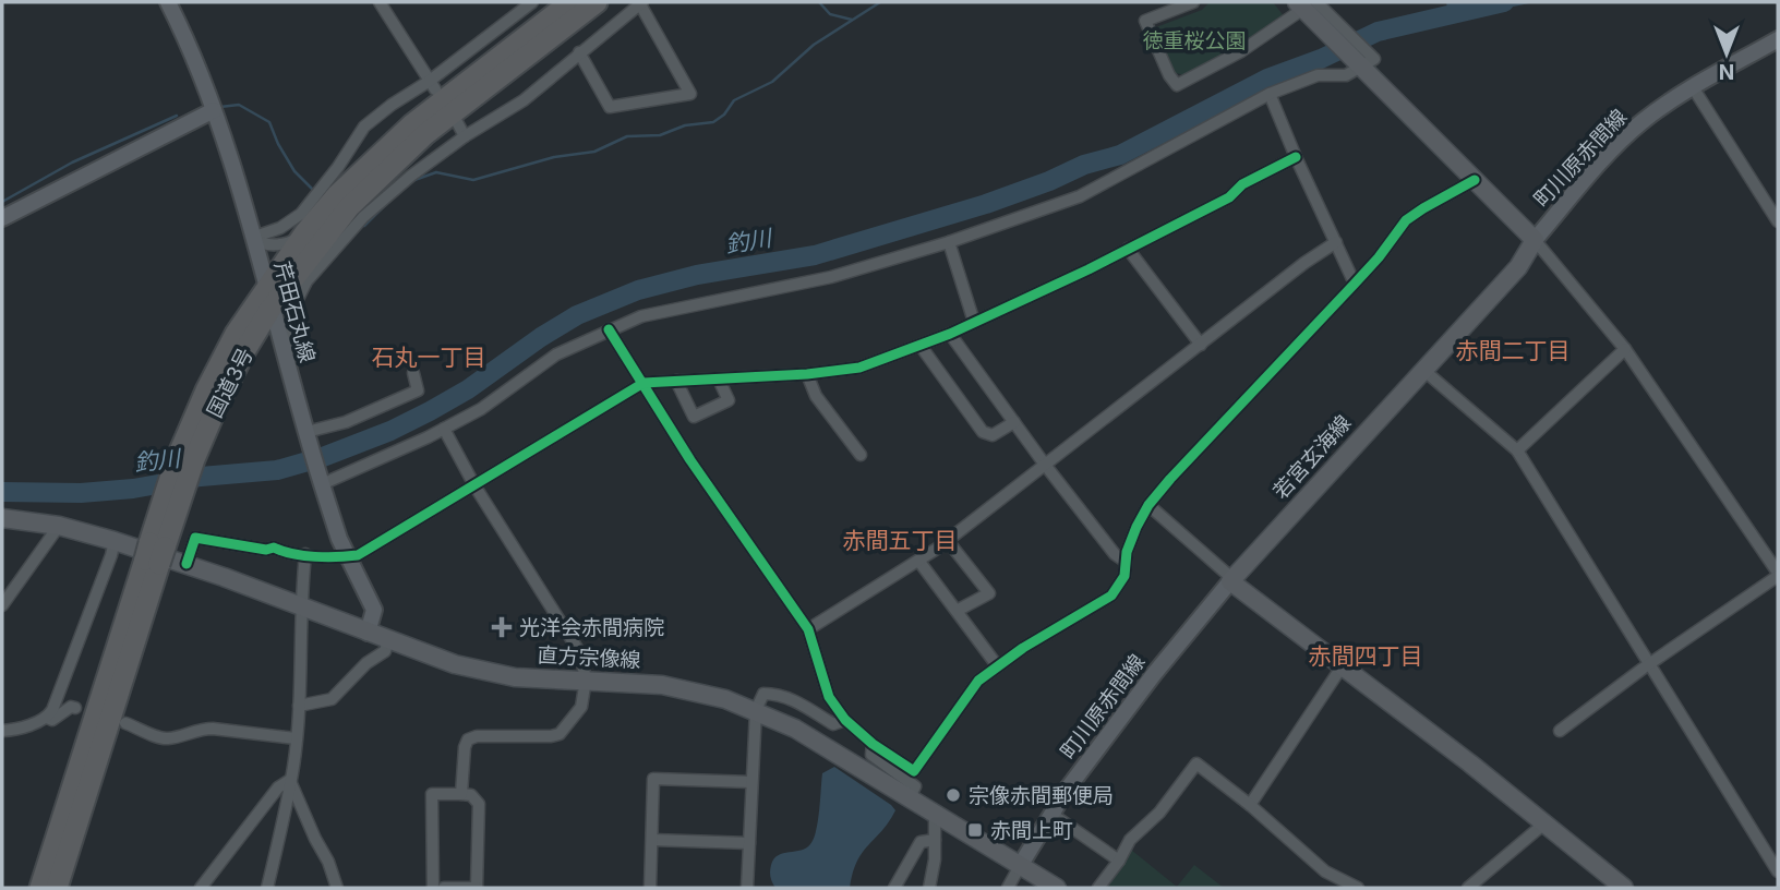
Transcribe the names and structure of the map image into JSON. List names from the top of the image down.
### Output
{
  "streets": {
    "highway": ["国道3号"],
    "main road": [
      "町川原赤間線",
      "芹田石丸線",
      "若宮玄海線",
      "直方宗像線"
    ]
  },
  "crossings": [
    ["町川原赤間線", "若宮玄海線"],
    ["町川原赤間線", "直方宗像線"],
    ["芹田石丸線", "国道3号"],
    ["芹田石丸線", "直方宗像線"]
  ],
  "districts": [
    "赤間二丁目",
    "石丸一丁目",
    "赤間五丁目",
    "赤間四丁目"
  ],
  "water": ["釣川"],
  "parks": ["徳重桜公園"],
  "places": {
    "health": ["光洋会赤間病院"],
    "other": ["宗像赤間郵便局"],
    "transit": ["赤間上町"]
  },
  "north": "bottom"
}
